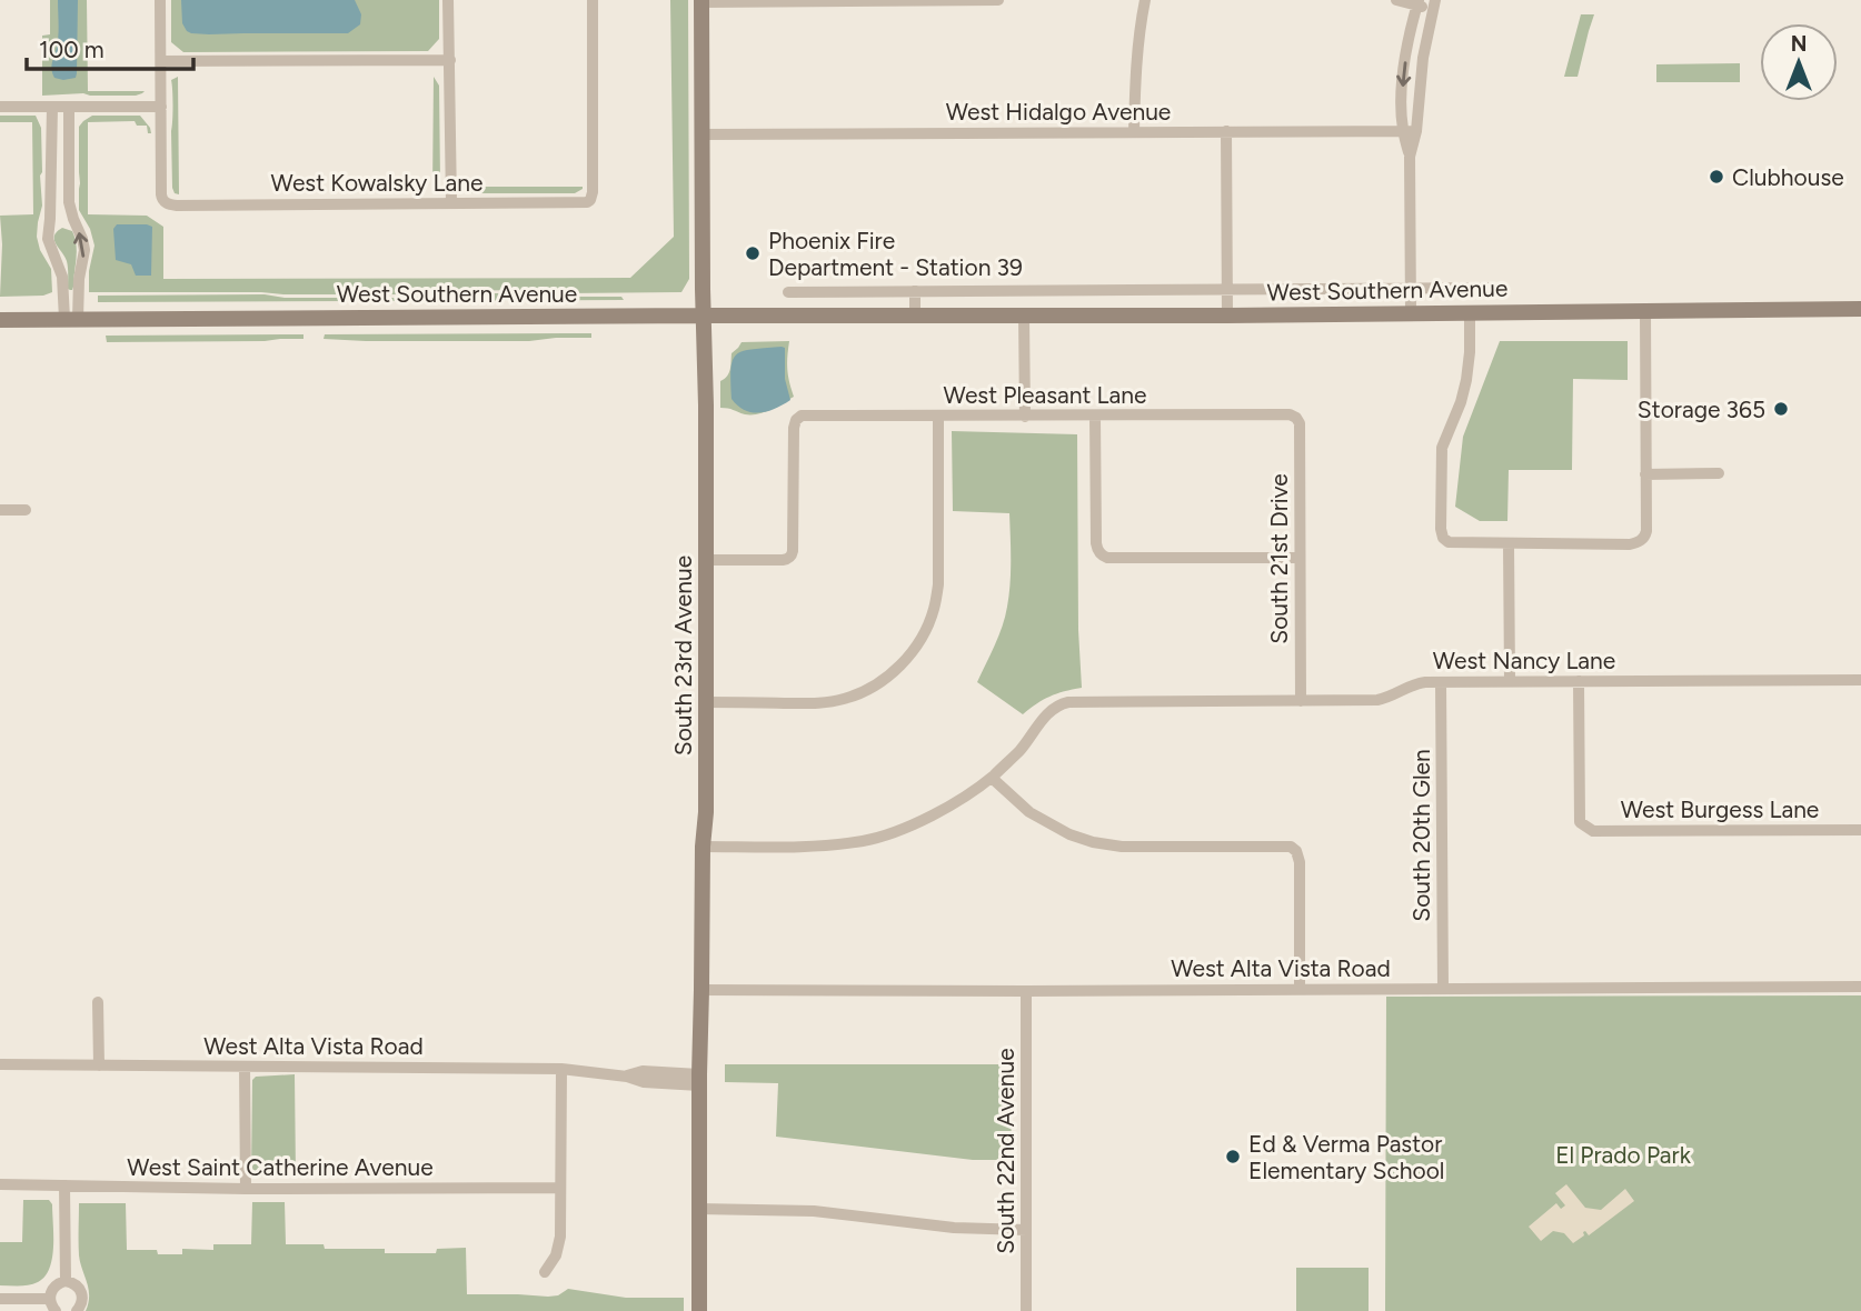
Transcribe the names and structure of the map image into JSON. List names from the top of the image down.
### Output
{
  "streets": {
    "main road": ["West Southern Avenue", "South 23rd Avenue"],
    "street": [
      "West Hidalgo Avenue",
      "West Kowalsky Lane",
      "West Pleasant Lane",
      "South 21st Drive",
      "West Nancy Lane",
      "West Burgess Lane",
      "South 20th Glen",
      "West Alta Vista Road",
      "South 22nd Avenue",
      "West Saint Catherine Avenue"
    ]
  },
  "crossings": [
    ["West Hidalgo Avenue", "South 23rd Avenue"],
    ["West Southern Avenue", "South 23rd Avenue"],
    ["West Pleasant Lane", "South 21st Drive"],
    ["West Pleasant Lane", "South 23rd Avenue"],
    ["South 21st Drive", "West Nancy Lane"],
    ["South 23rd Avenue", "West Alta Vista Road"],
    ["West Nancy Lane", "West Burgess Lane"],
    ["West Nancy Lane", "South 20th Glen"],
    ["South 20th Glen", "West Alta Vista Road"],
    ["West Alta Vista Road", "South 22nd Avenue"]
  ],
  "parks": ["El Prado Park"],
  "places": [
    "Clubhouse",
    "Phoenix Fire Department - Station 39",
    "Storage 365",
    "Ed & Verma Pastor Elementary School"
  ],
  "scale_bar": "100 m",
  "north": "top"
}
